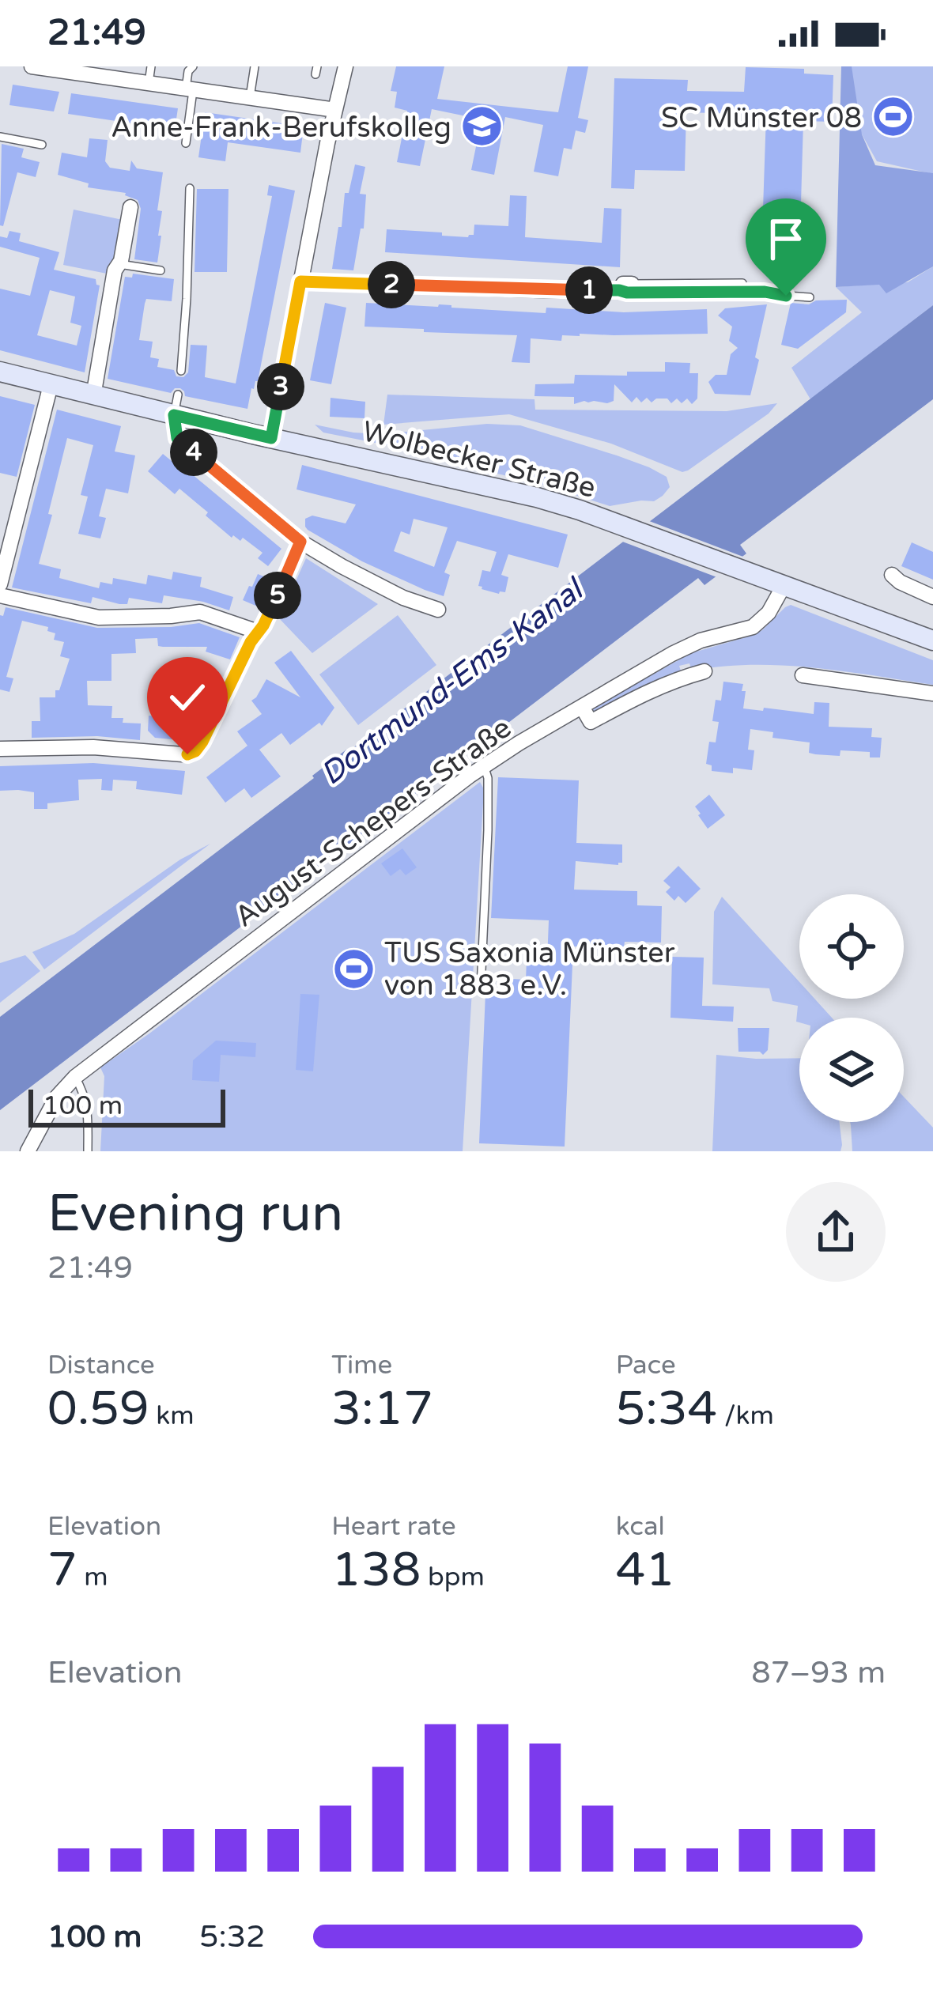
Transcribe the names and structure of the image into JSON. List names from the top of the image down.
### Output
{
  "streets": {
    "main road": ["Wolbecker Straße"],
    "street": ["August-Schepers-Straße"]
  },
  "crossings": [
    ["Wolbecker Straße", "August-Schepers-Straße"]
  ],
  "water": ["Dortmund-Ems-Kanal"],
  "places": {
    "sports": ["SC Münster 08", "TUS Saxonia Münster von 1883 e.V."],
    "school or university": ["Anne-Frank-Berufskolleg"]
  },
  "scale_bar": "100 m",
  "page": {
    "status": "21:49",
    "pins": [
      "2",
      "1",
      "3",
      "4",
      "5"
    ],
    "scale": "100 m",
    "heading": ["Evening run", "21:49"],
    "stats": [
      ["Distance", "0.59 km"],
      ["Time", "3:17"],
      ["Pace", "5:34 /km"],
      ["Elevation", "7 m"],
      ["Heart rate", "138 bpm"],
      ["kcal", "41"]
    ],
    "chart": ["Elevation", "87–93 m"],
    "list": [
      {
        "name": "100 m",
        "note": "5:32"
      }
    ]
  }
}
